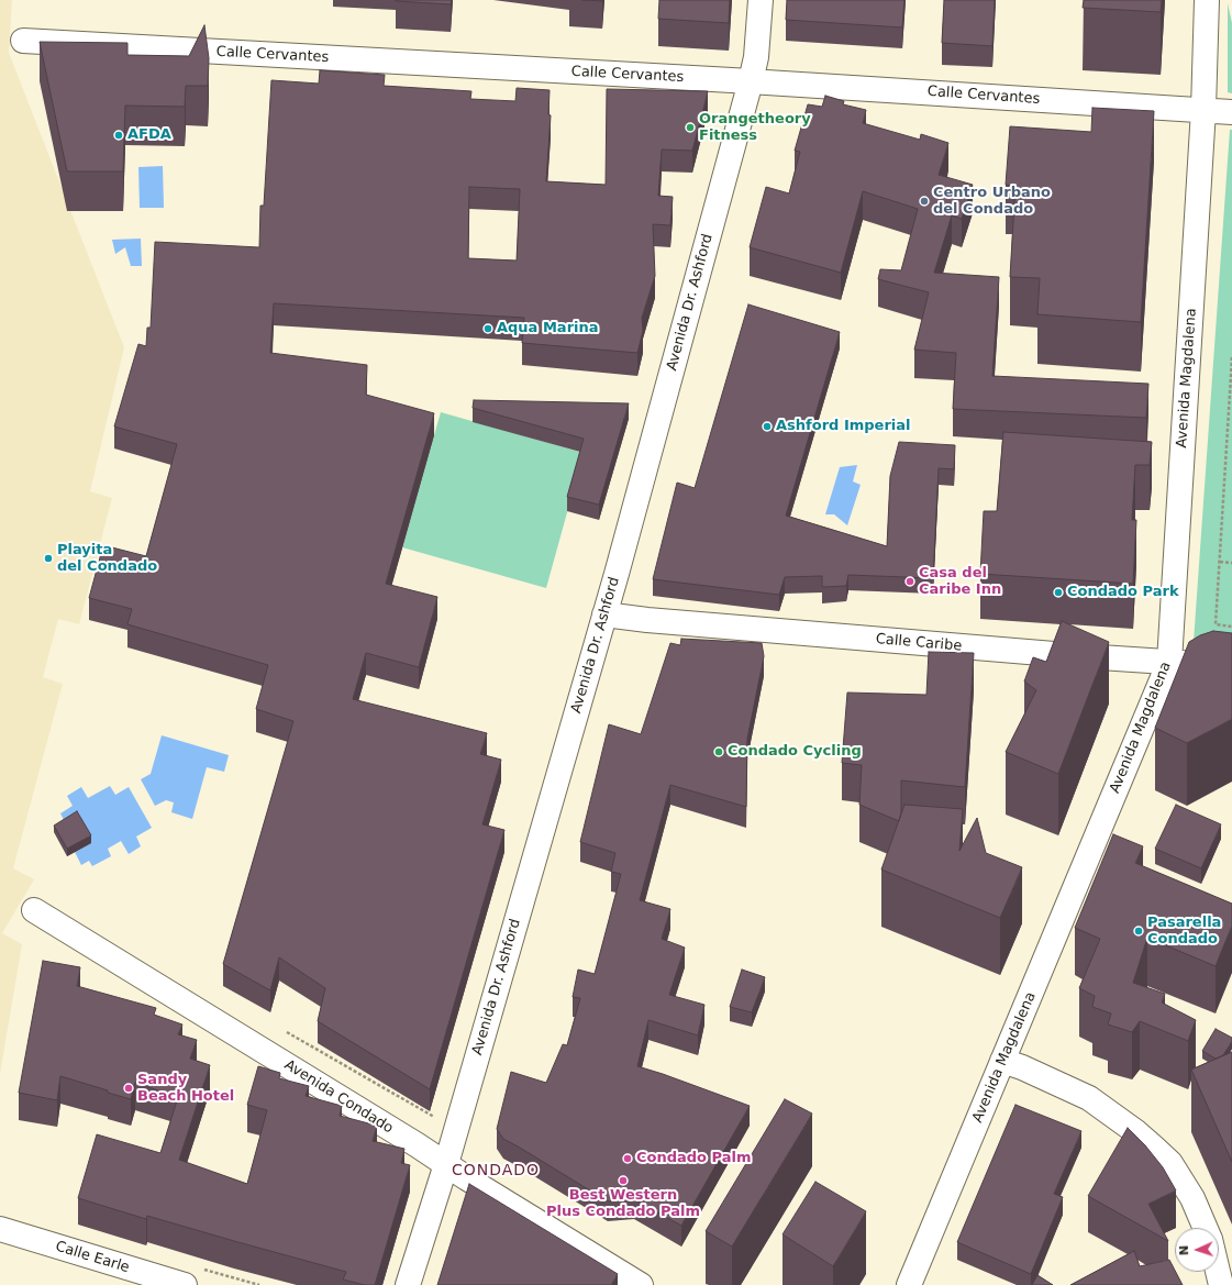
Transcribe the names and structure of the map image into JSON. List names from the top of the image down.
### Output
{
  "streets": {
    "street": [
      "Calle Cervantes",
      "Avenida Dr. Ashford",
      "Avenida Magdalena",
      "Calle Caribe",
      "Avenida Condado",
      "Calle Earle"
    ]
  },
  "crossings": [
    ["Calle Cervantes", "Avenida Dr. Ashford"],
    ["Calle Cervantes", "Avenida Magdalena"],
    ["Avenida Dr. Ashford", "Calle Caribe"],
    ["Avenida Dr. Ashford", "Avenida Condado"],
    ["Avenida Magdalena", "Calle Caribe"]
  ],
  "districts": ["CONDADO"],
  "places": [
    "Orangetheory Fitness",
    "AFDA",
    "Centro Urbano del Condado",
    "Aqua Marina",
    "Ashford Imperial",
    "Playita del Condado",
    "Casa del Caribe Inn",
    "Condado Park",
    "Condado Cycling",
    "Pasarella Condado",
    "Sandy Beach Hotel",
    "Condado Palm",
    "Best Western Plus Condado Palm"
  ],
  "north": "left"
}
